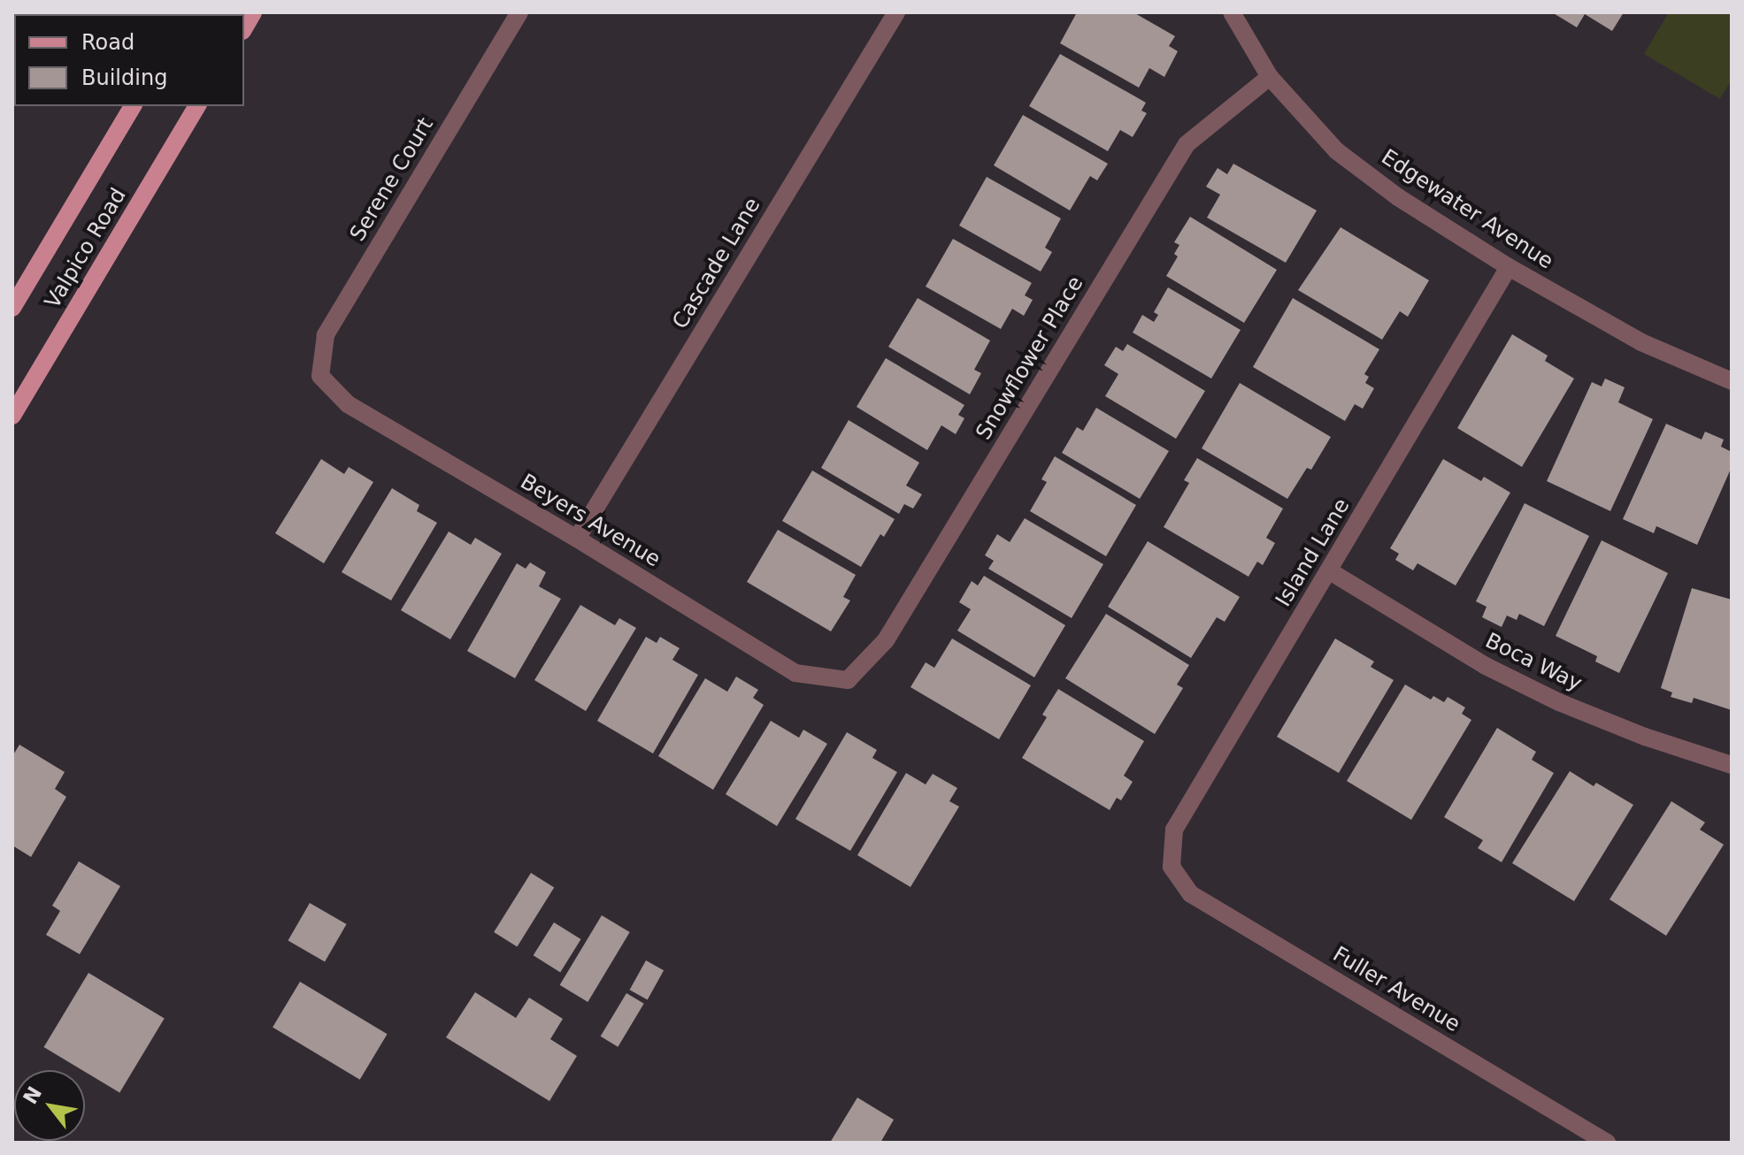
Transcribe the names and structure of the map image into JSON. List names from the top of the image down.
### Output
{
  "streets": {
    "main road": ["Valpico Road"],
    "street": [
      "Serene Court",
      "Edgewater Avenue",
      "Cascade Lane",
      "Snowflower Place",
      "Beyers Avenue",
      "Island Lane",
      "Boca Way",
      "Fuller Avenue"
    ]
  },
  "crossings": [
    ["Serene Court", "Beyers Avenue"],
    ["Edgewater Avenue", "Snowflower Place"],
    ["Edgewater Avenue", "Island Lane"],
    ["Cascade Lane", "Beyers Avenue"],
    ["Snowflower Place", "Beyers Avenue"],
    ["Island Lane", "Boca Way"],
    ["Island Lane", "Fuller Avenue"]
  ],
  "legend": ["Road", "Building"],
  "north": "top left"
}
